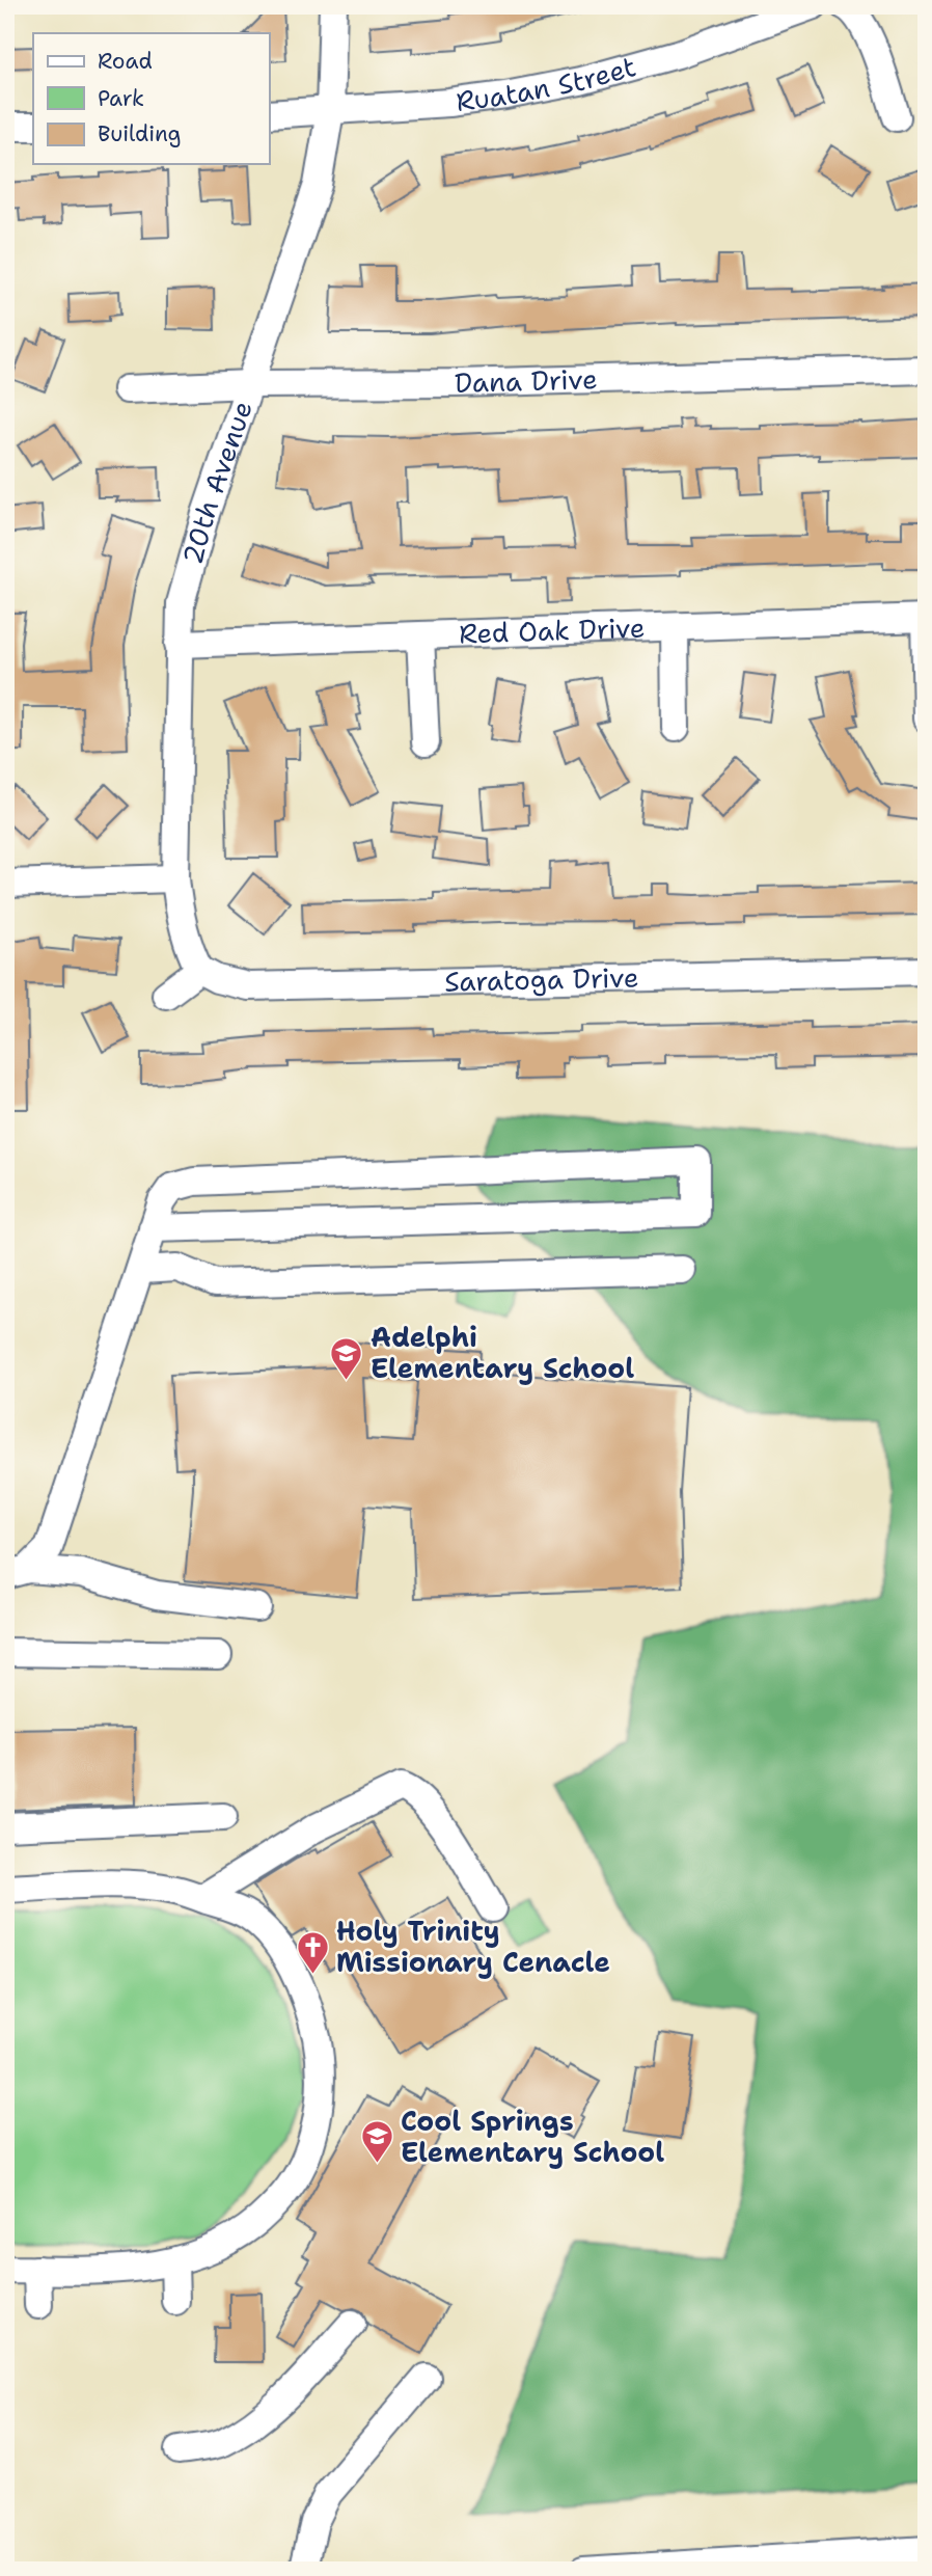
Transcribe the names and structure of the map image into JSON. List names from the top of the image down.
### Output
{
  "streets": {
    "street": [
      "Ruatan Street",
      "Dana Drive",
      "20th Avenue",
      "Red Oak Drive",
      "Saratoga Drive"
    ]
  },
  "crossings": [
    ["Ruatan Street", "20th Avenue"],
    ["Dana Drive", "20th Avenue"],
    ["20th Avenue", "Red Oak Drive"],
    ["20th Avenue", "Saratoga Drive"]
  ],
  "places": {
    "school or university": ["Adelphi Elementary School", "Cool Springs Elementary School"],
    "church": ["Holy Trinity Missionary Cenacle"]
  },
  "legend": ["Road", "Park", "Building"]
}
